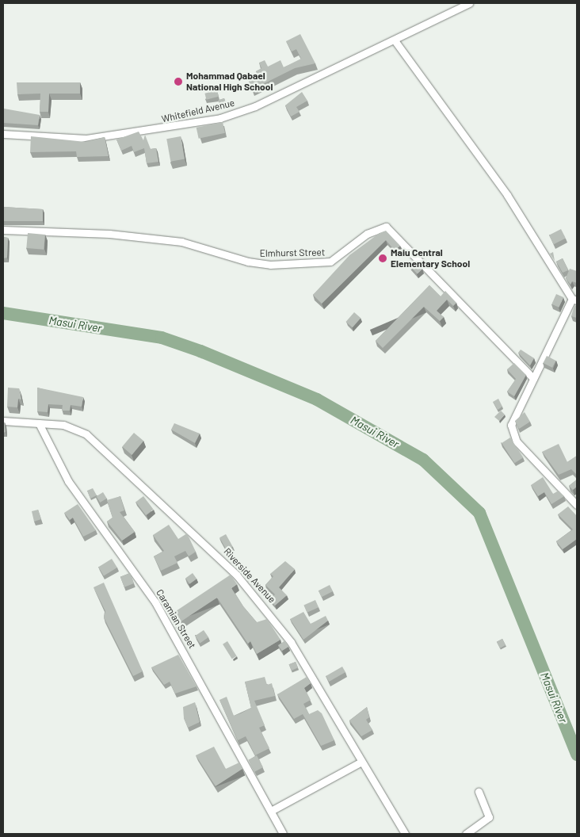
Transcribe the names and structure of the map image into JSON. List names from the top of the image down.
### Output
{
  "streets": {
    "street": [
      "Whitefield Avenue",
      "Elmhurst Street",
      "Riverside Avenue",
      "Caramian Street"
    ]
  },
  "crossings": [
    ["Riverside Avenue", "Caramian Street"]
  ],
  "water": ["Masui River"],
  "places": ["Mohammad Qabael National High School", "Maiu Central Elementary School"]
}
